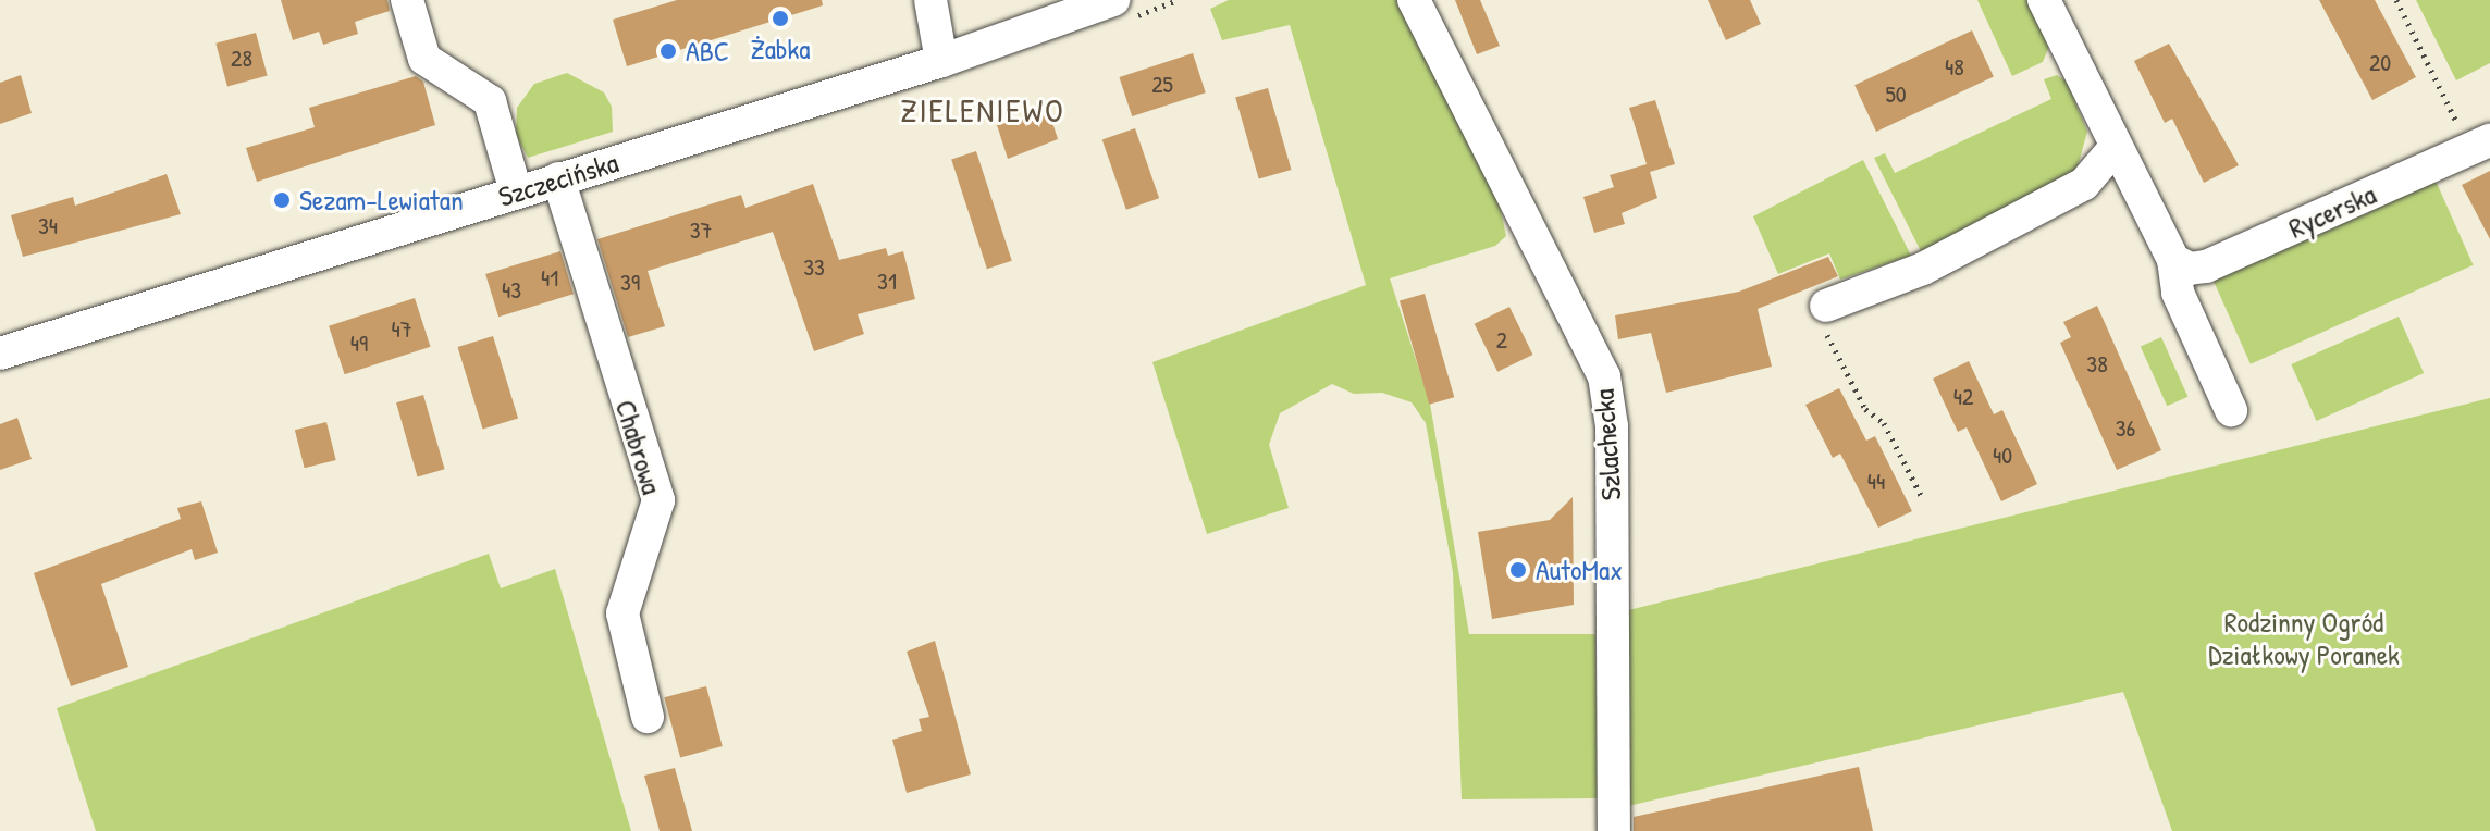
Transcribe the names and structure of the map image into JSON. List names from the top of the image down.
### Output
{
  "streets": {
    "street": [
      "Szczecińska",
      "Rycerska",
      "Szlachecka",
      "Chabrowa"
    ]
  },
  "crossings": [
    ["Szczecińska", "Chabrowa"]
  ],
  "districts": ["ZIELENIEWO"],
  "parks": ["Rodzinny Ogród Działkowy Poranek"],
  "places": [
    "Żabka",
    "ABC",
    "Sezam-Lewiatan",
    "AutoMax"
  ],
  "house_numbers": [
    "28",
    "20",
    "48",
    "25",
    "50",
    "34",
    "37",
    "33",
    "41",
    "31",
    "39",
    "43",
    "47",
    "2",
    "49",
    "38",
    "42",
    "36",
    "40",
    "44"
  ]
}
